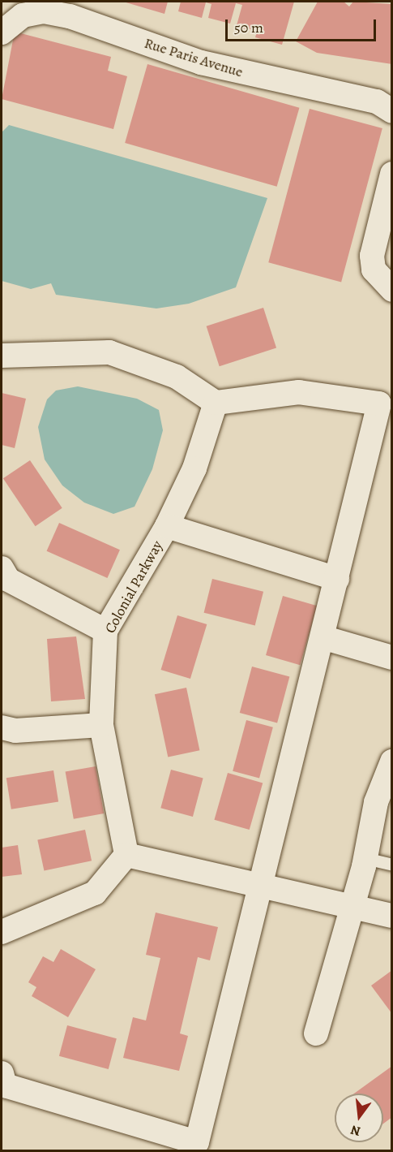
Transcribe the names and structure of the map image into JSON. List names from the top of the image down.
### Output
{
  "streets": {
    "street": ["Rue Paris Avenue", "Colonial Parkway"]
  },
  "scale_bar": "50 m",
  "north": "bottom"
}
